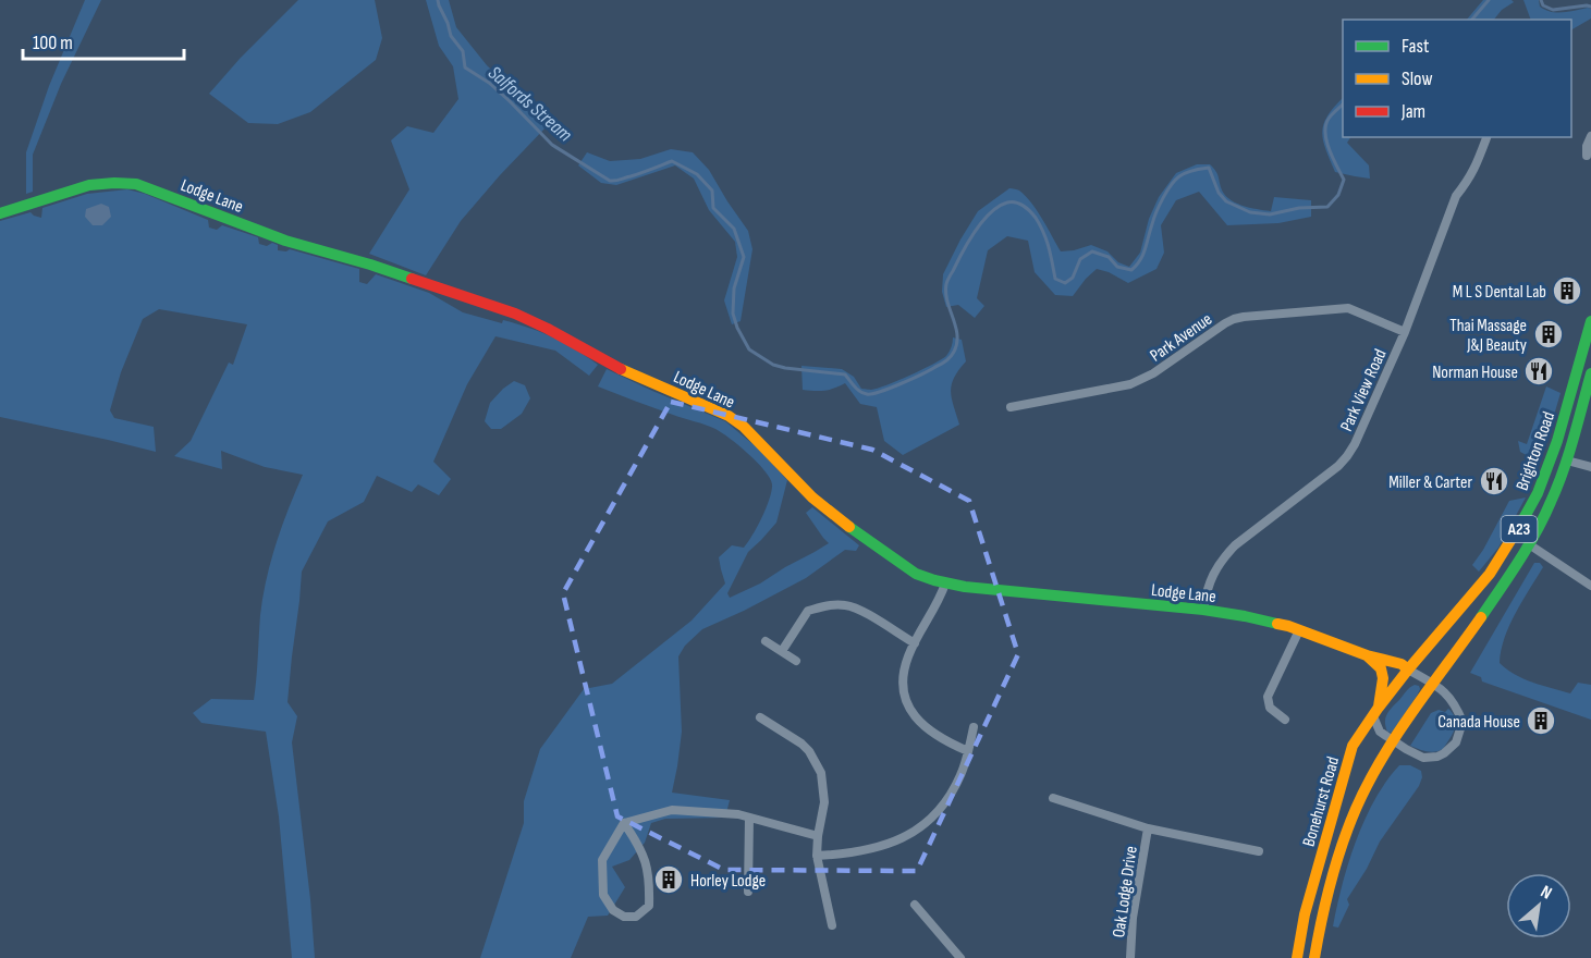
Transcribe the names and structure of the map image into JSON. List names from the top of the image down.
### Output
{
  "streets": {
    "street": [
      "Lodge Lane",
      "Park Avenue",
      "Park View Road",
      "Brighton Road",
      "A23",
      "Bonehurst Road",
      "Oak Lodge Drive"
    ]
  },
  "crossings": [
    ["Lodge Lane", "Park View Road"],
    ["Lodge Lane", "Brighton Road"],
    ["Lodge Lane", "Bonehurst Road"],
    ["Park Avenue", "Park View Road"],
    ["Brighton Road", "Bonehurst Road"]
  ],
  "water": ["Salfords Stream"],
  "places": {
    "building": [
      "M L S Dental Lab",
      "Thai Massage J&J Beauty",
      "Canada House",
      "Horley Lodge"
    ],
    "restaurant": ["Norman House", "Miller & Carter"]
  },
  "legend": ["Fast", "Slow", "Jam"],
  "scale_bar": "100 m",
  "north": "top right"
}
